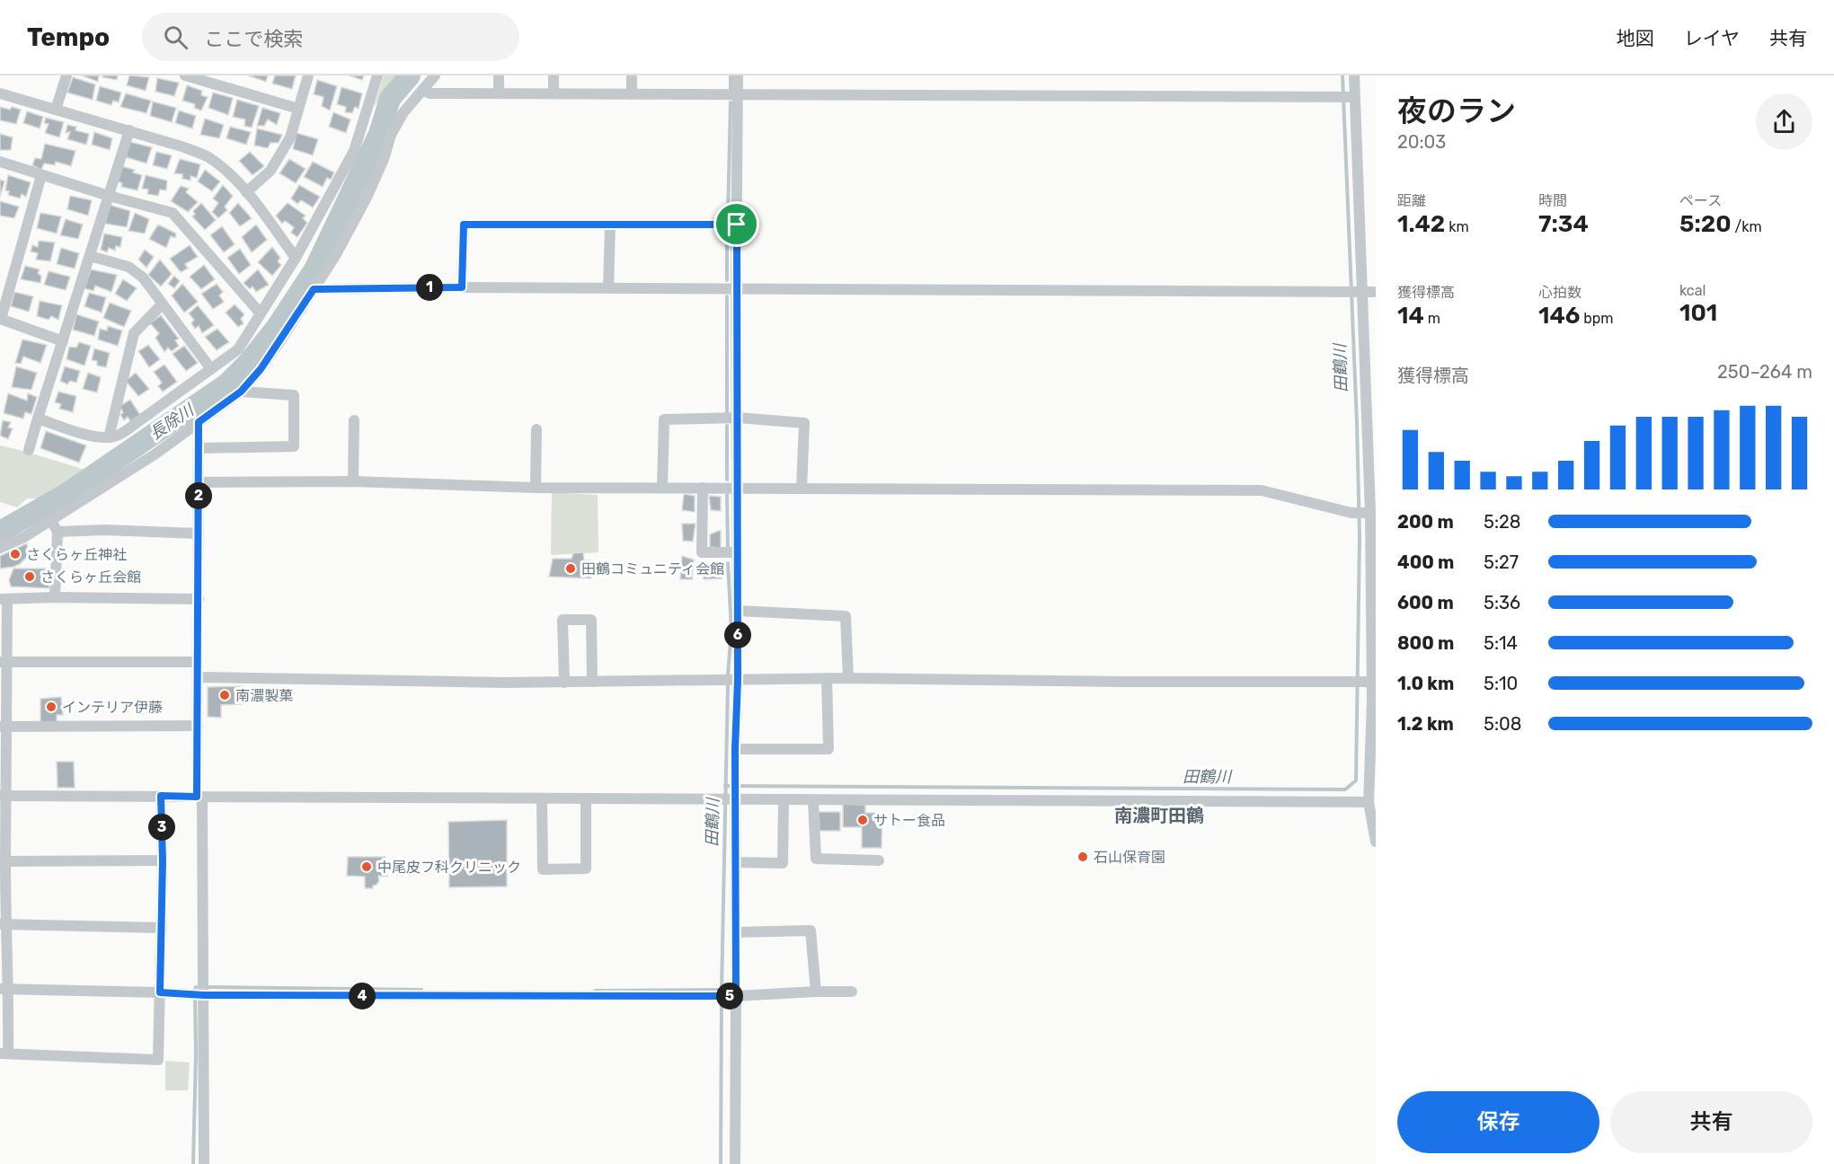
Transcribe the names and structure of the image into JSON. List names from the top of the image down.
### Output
{
  "districts": ["南濃町田鶴"],
  "water": ["田鶴川", "長除川"],
  "places": [
    "さくらヶ丘神社",
    "田鶴コミュニティ会館",
    "さくらヶ丘会館",
    "南濃製菓",
    "インテリア伊藤",
    "サトー食品",
    "石山保育園",
    "中尾皮フ科クリニック"
  ],
  "page": {
    "header": "Tempo",
    "search": "ここで検索",
    "nav": ["地図", "レイヤ", "共有"],
    "heading": ["夜のラン", "20:03"],
    "stats": [
      ["距離", "1.42 km"],
      ["時間", "7:34"],
      ["ペース", "5:20 /km"],
      ["獲得標高", "14 m"],
      ["心拍数", "146 bpm"],
      ["kcal", "101"]
    ],
    "pins": [
      "1",
      "2",
      "6",
      "3",
      "4",
      "5"
    ],
    "chart": ["獲得標高", "250–264 m"],
    "list": [
      {
        "name": "200 m",
        "note": "5:28"
      },
      {
        "name": "400 m",
        "note": "5:27"
      },
      {
        "name": "600 m",
        "note": "5:36"
      },
      {
        "name": "800 m",
        "note": "5:14"
      },
      {
        "name": "1.0 km",
        "note": "5:10"
      },
      {
        "name": "1.2 km",
        "note": "5:08"
      }
    ],
    "buttons": ["保存", "共有"]
  }
}
